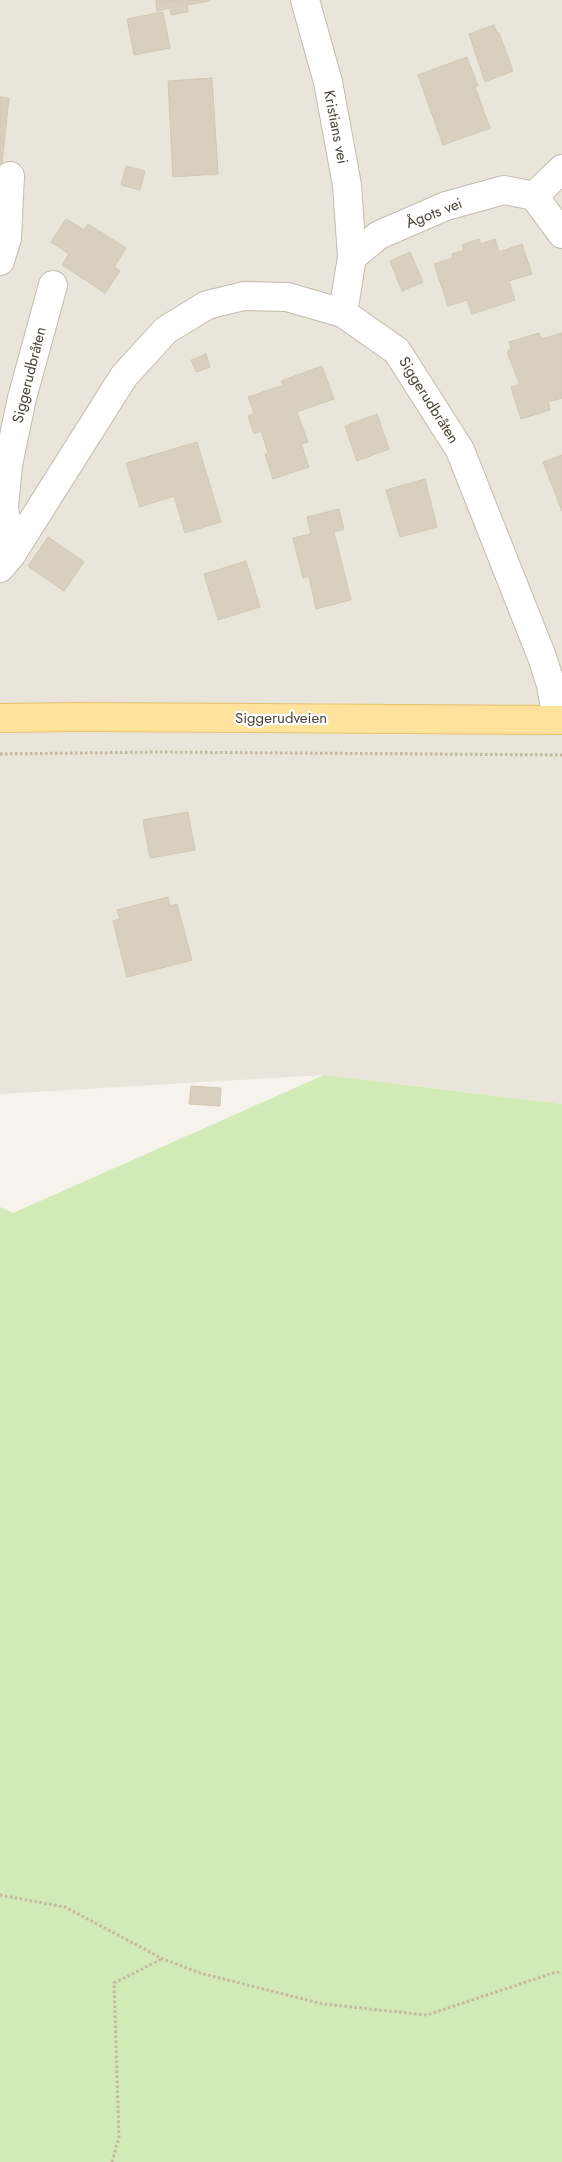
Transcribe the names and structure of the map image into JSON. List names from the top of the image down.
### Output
{
  "streets": {
    "main road": ["Siggerudveien"],
    "street": ["Kristians vei", "Ågots vei", "Siggerudbråten"]
  },
  "crossings": [
    ["Kristians vei", "Ågots vei"],
    ["Siggerudbråten", "Siggerudveien"]
  ]
}
